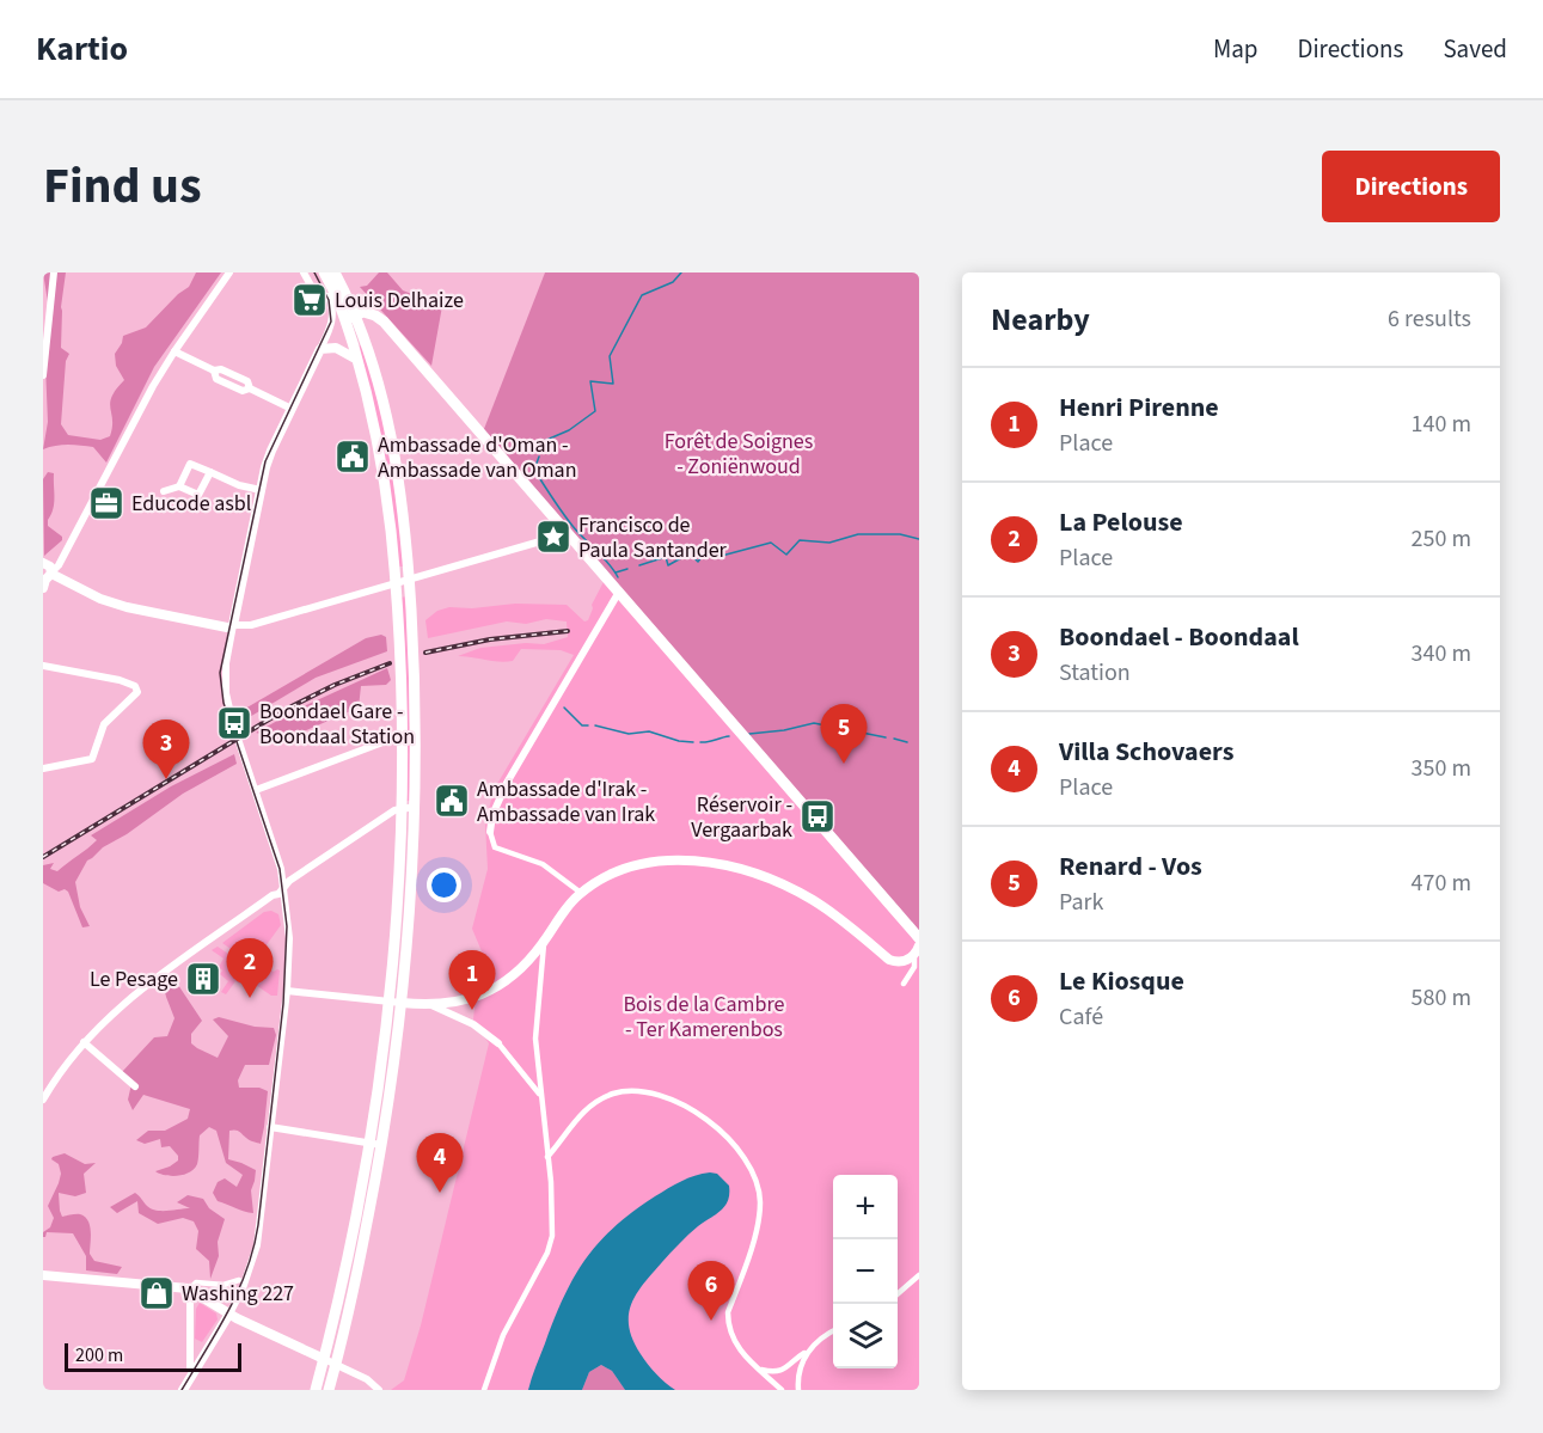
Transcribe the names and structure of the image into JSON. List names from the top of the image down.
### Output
{
  "parks": ["Forêt de Soignes - Zoniënwoud", "Bois de la Cambre - Ter Kamerenbos"],
  "places": {
    "supermarket": ["Louis Delhaize"],
    "public building": ["Ambassade d'Oman - Ambassade van Oman", "Ambassade d'Irak - Ambassade van Irak"],
    "office": ["Educode asbl"],
    "place": ["Francisco de Paula Santander"],
    "bus stop": ["Boondael Gare - Boondaal Station", "Réservoir - Vergaarbak"],
    "building": ["Le Pesage"],
    "shop": ["Washing 227"]
  },
  "scale_bar": "200 m",
  "page": {
    "header": "Kartio",
    "nav": ["Map", "Directions", "Saved"],
    "title": "Find us",
    "buttons": "Directions",
    "heading": ["Nearby", "6 results"],
    "list": [
      {
        "mark": "1",
        "name": "Henri Pirenne",
        "note": "Place",
        "value": "140 m"
      },
      {
        "mark": "2",
        "name": "La Pelouse",
        "note": "Place",
        "value": "250 m"
      },
      {
        "mark": "3",
        "name": "Boondael - Boondaal",
        "note": "Station",
        "value": "340 m"
      },
      {
        "mark": "4",
        "name": "Villa Schovaers",
        "note": "Place",
        "value": "350 m"
      },
      {
        "mark": "5",
        "name": "Renard - Vos",
        "note": "Park",
        "value": "470 m"
      },
      {
        "mark": "6",
        "name": "Le Kiosque",
        "note": "Café",
        "value": "580 m"
      }
    ],
    "pins": [
      "5",
      "3",
      "2",
      "1",
      "4",
      "6"
    ],
    "map_buttons": ["+", "−"],
    "scale": "200 m"
  }
}
